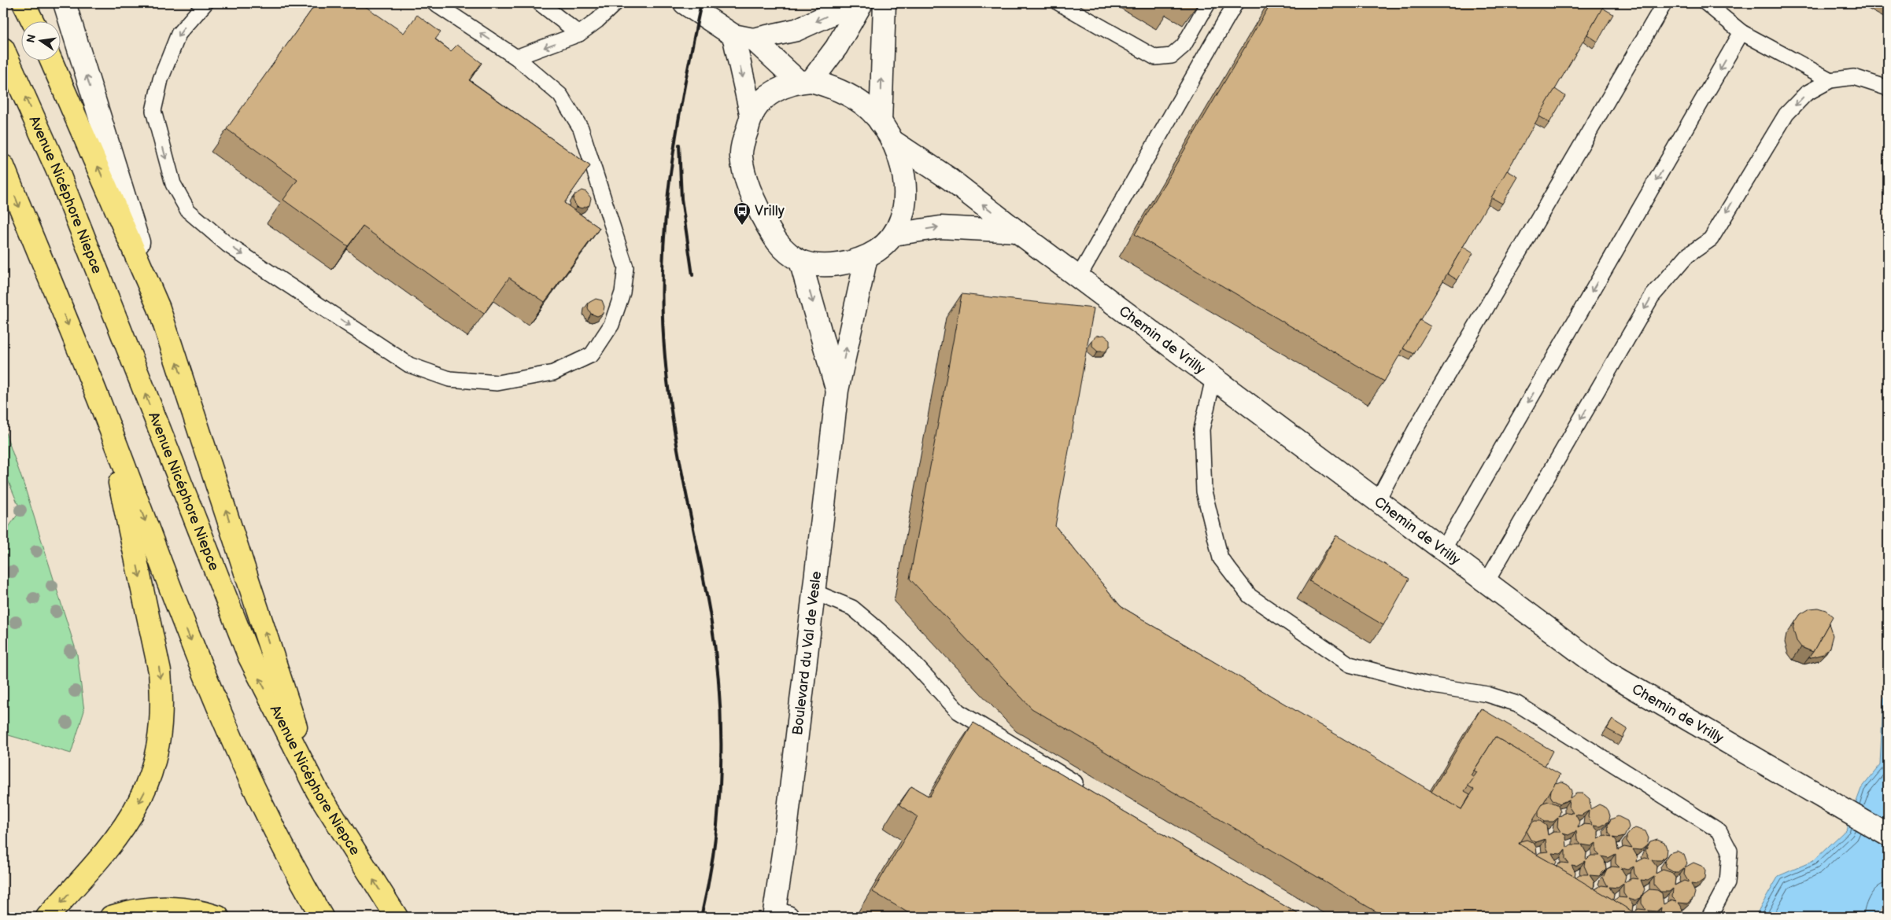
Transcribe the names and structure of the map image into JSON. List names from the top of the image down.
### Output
{
  "streets": {
    "highway": ["Avenue Nicéphore Niepce"],
    "street": ["Chemin de Vrilly", "Boulevard du Val de Vesle"]
  },
  "places": {
    "bus stop": ["Vrilly"]
  },
  "north": "left"
}
